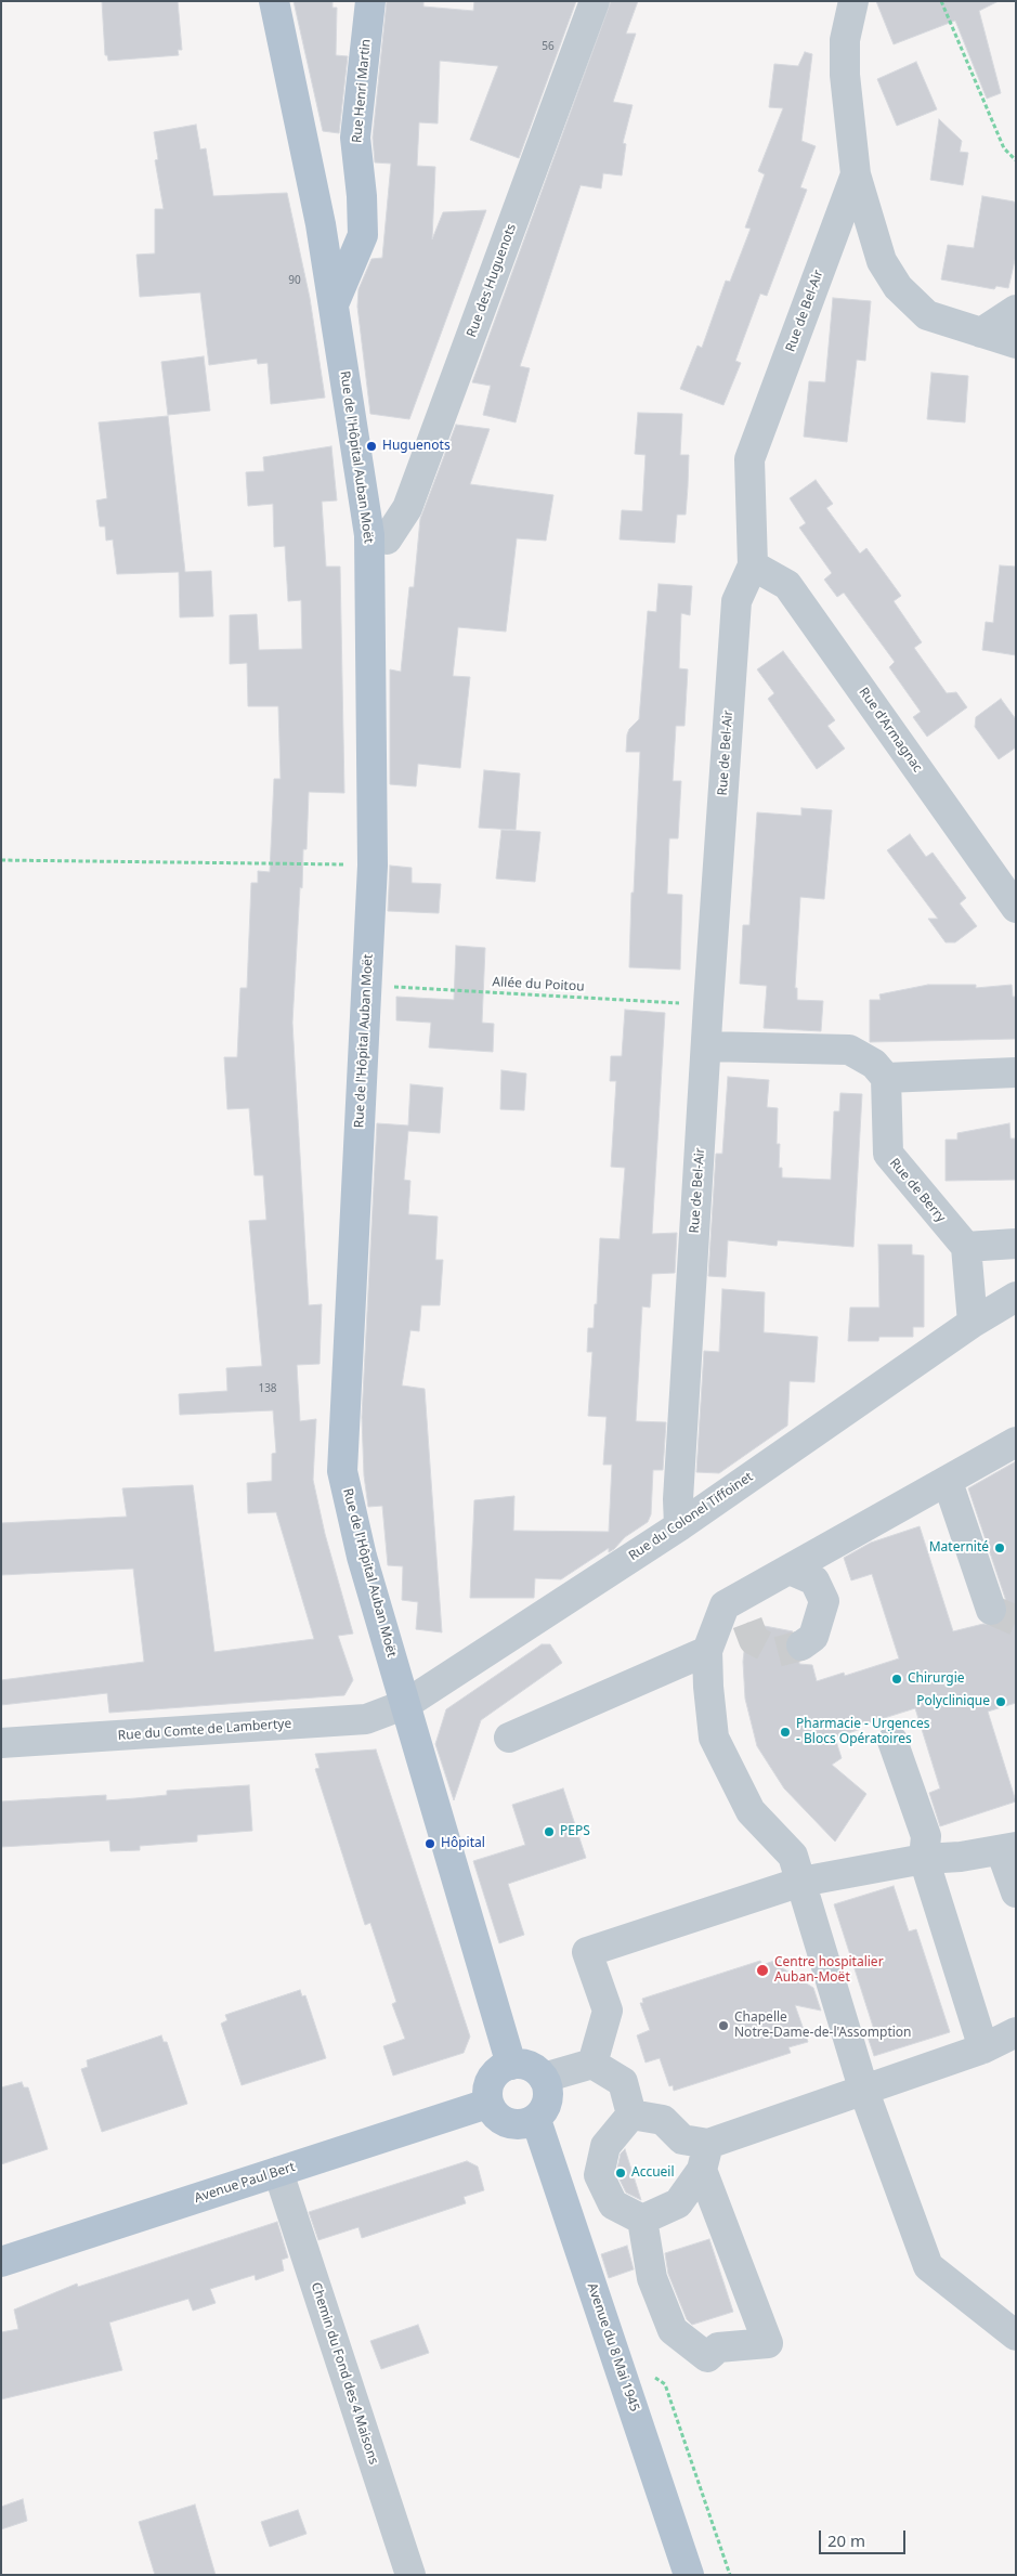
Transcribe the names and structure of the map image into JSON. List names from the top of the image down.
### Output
{
  "streets": {
    "main road": [
      "Rue Henri Martin",
      "Rue de l'Hôpital Auban Moët",
      "Avenue Paul Bert",
      "Avenue du 8 Mai 1945"
    ],
    "street": [
      "Rue des Huguenots",
      "Rue de Bel-Air",
      "Rue d'Armagnac",
      "Rue de Berry",
      "Rue du Colonel Tiffoinet",
      "Rue du Comte de Lambertye",
      "Chemin du Fond des 4 Maisons"
    ],
    "path": ["Allée du Poitou"]
  },
  "crossings": [
    ["Rue Henri Martin", "Rue de l'Hôpital Auban Moët"],
    ["Rue des Huguenots", "Rue de l'Hôpital Auban Moët"],
    ["Rue de Bel-Air", "Rue d'Armagnac"],
    ["Rue de Bel-Air", "Allée du Poitou"],
    ["Rue de Bel-Air", "Rue du Colonel Tiffoinet"],
    ["Rue de l'Hôpital Auban Moët", "Allée du Poitou"],
    ["Rue de l'Hôpital Auban Moët", "Rue du Colonel Tiffoinet"],
    ["Rue de l'Hôpital Auban Moët", "Rue du Comte de Lambertye"],
    ["Rue de l'Hôpital Auban Moët", "Avenue Paul Bert"],
    ["Rue de l'Hôpital Auban Moët", "Avenue du 8 Mai 1945"],
    ["Rue du Colonel Tiffoinet", "Rue du Comte de Lambertye"],
    ["Avenue Paul Bert", "Avenue du 8 Mai 1945"],
    ["Avenue Paul Bert", "Chemin du Fond des 4 Maisons"]
  ],
  "places": [
    "Huguenots",
    "Maternité",
    "Chirurgie",
    "Polyclinique",
    "Pharmacie - Urgences - Blocs Opératoires",
    "PEPS",
    "Hôpital",
    "Centre hospitalier Auban-Moët",
    "Chapelle Notre-Dame-de-l'Assomption",
    "Accueil"
  ],
  "house_numbers": ["56", "90", "138"],
  "scale_bar": "20 m"
}
